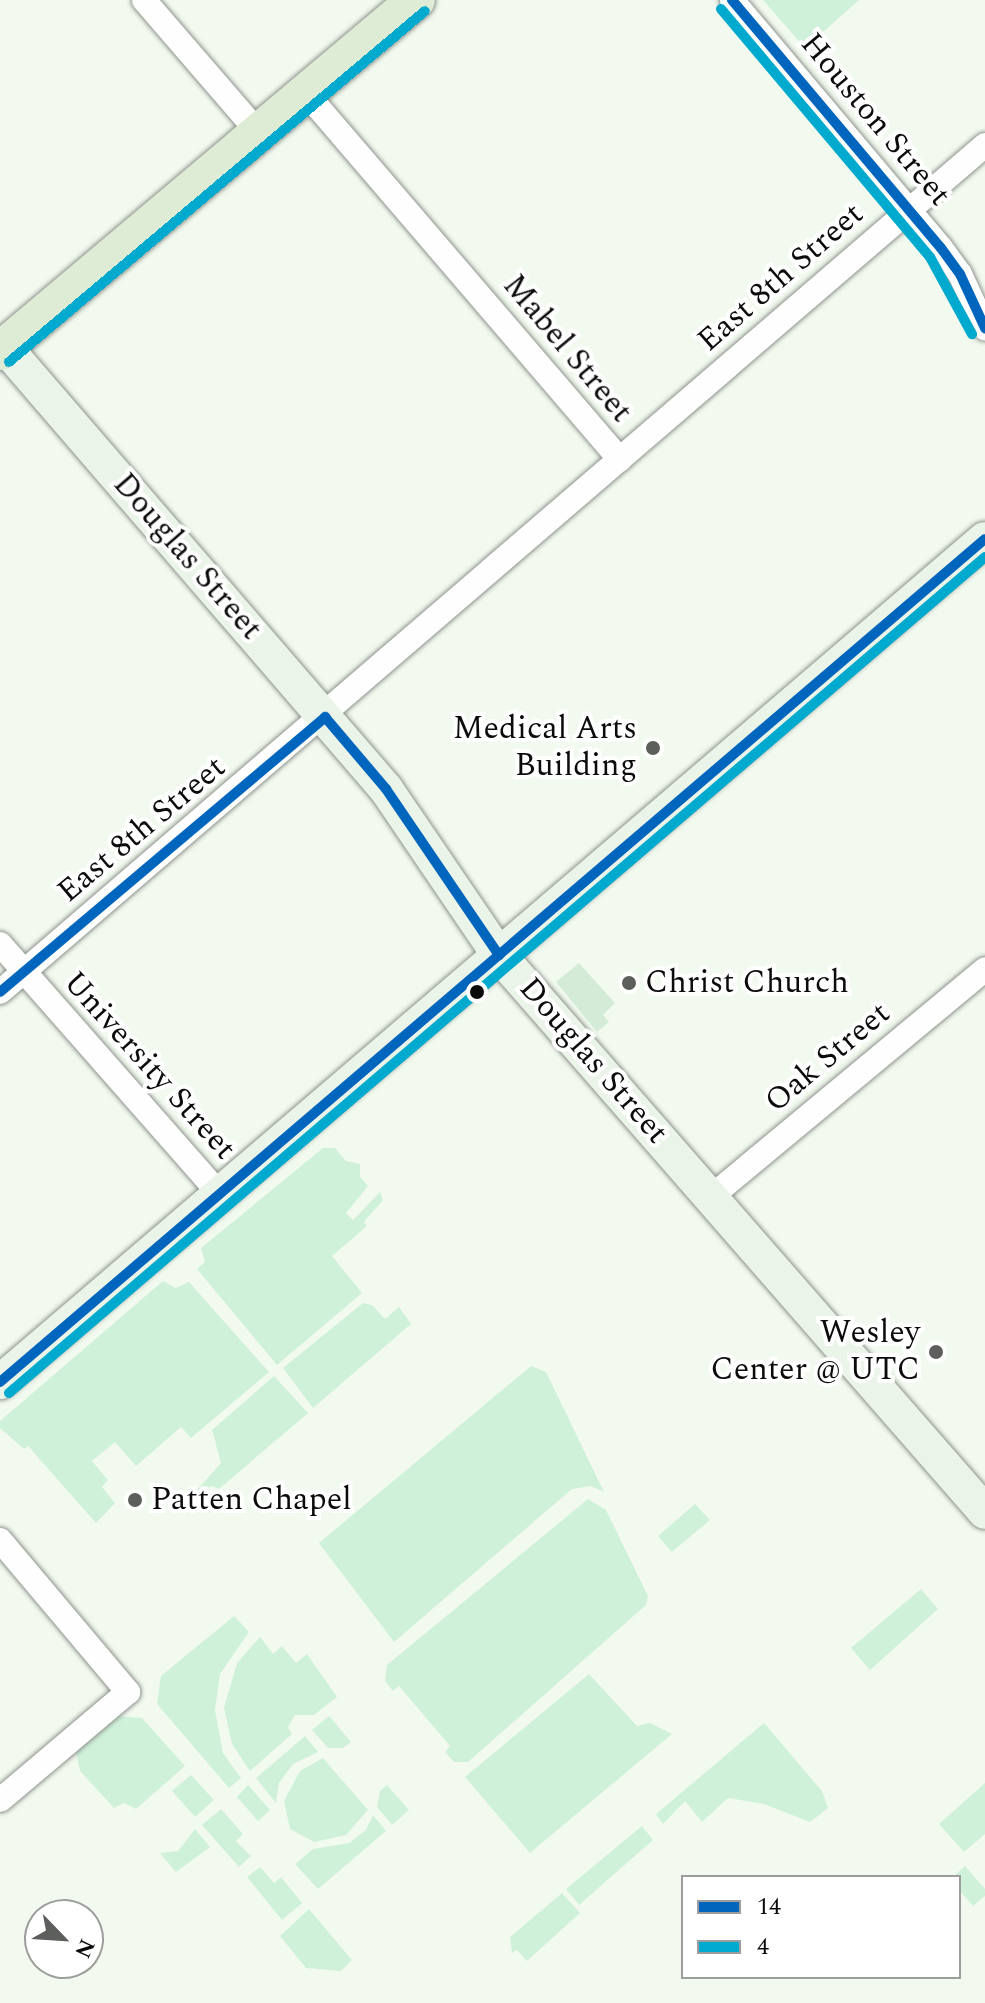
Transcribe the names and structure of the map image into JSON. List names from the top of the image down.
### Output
{
  "streets": {
    "street": [
      "Houston Street",
      "East 8th Street",
      "Mabel Street",
      "Douglas Street",
      "Oak Street",
      "University Street"
    ]
  },
  "crossings": [
    ["Houston Street", "East 8th Street"],
    ["East 8th Street", "Mabel Street"],
    ["East 8th Street", "Douglas Street"],
    ["East 8th Street", "University Street"],
    ["Mabel Street", "Douglas Street"],
    ["Douglas Street", "Oak Street"]
  ],
  "places": [
    "Medical Arts Building",
    "Christ Church",
    "Wesley Center @ UTC",
    "Patten Chapel"
  ],
  "lines": ["transit line 14", "transit line 4"],
  "legend": ["14", "4"],
  "north": "bottom right"
}
